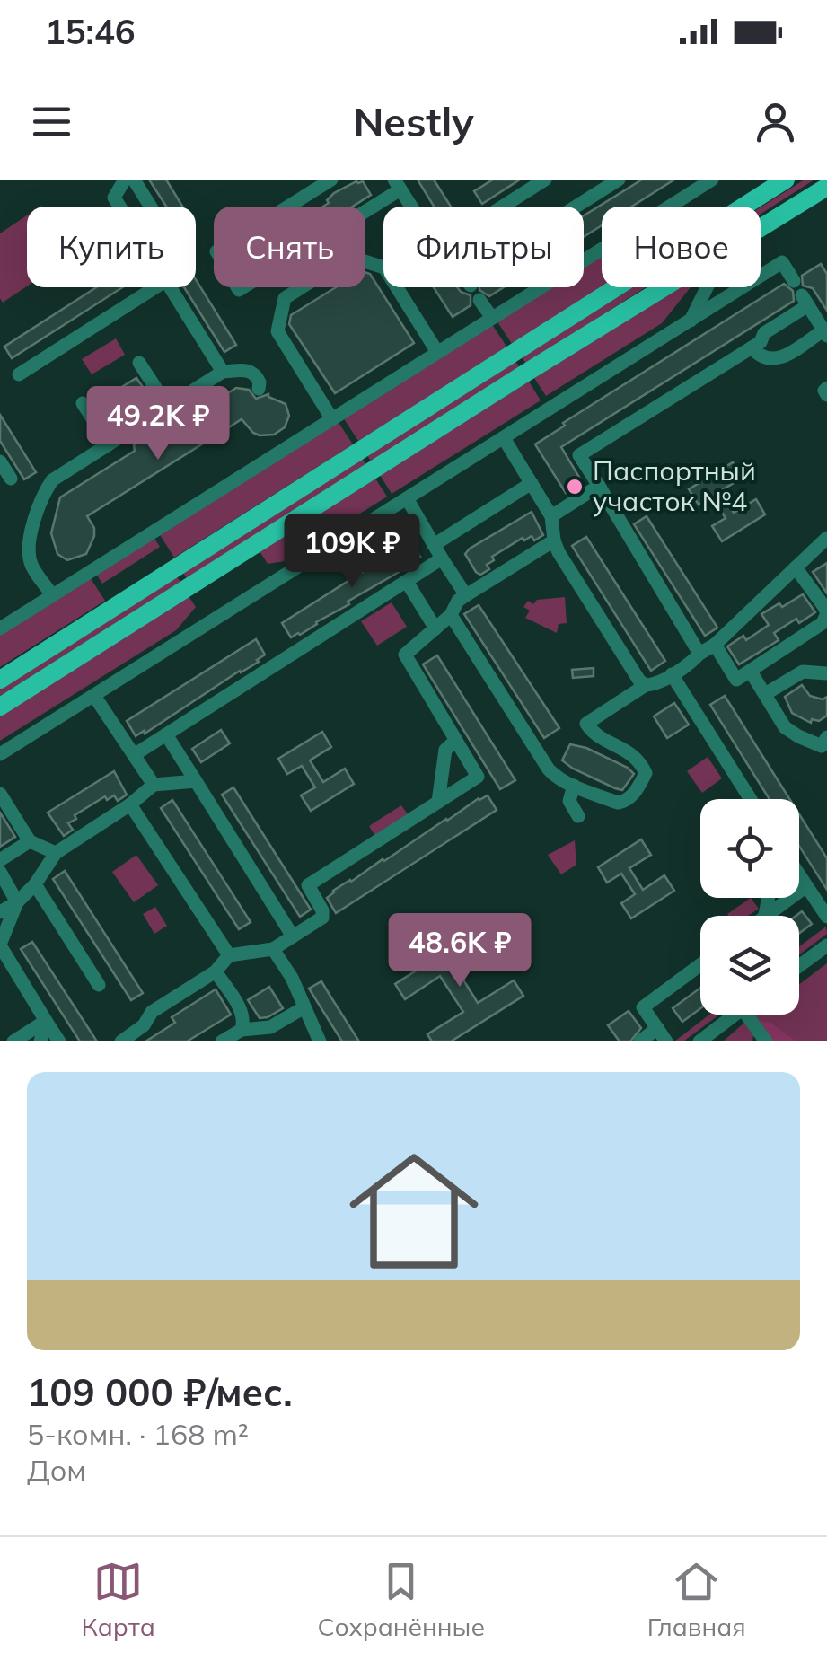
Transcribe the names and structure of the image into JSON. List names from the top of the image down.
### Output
{
  "places": ["Паспортный участок №4"],
  "page": {
    "status": "15:46",
    "header": "Nestly",
    "chip": [
      "Купить",
      "Снять",
      "Фильтры",
      "Новое"
    ],
    "price": ["49.2K ₽", "109K ₽", "48.6K ₽"],
    "list": [
      {
        "name": "109 000 ₽/мес.",
        "note": "5-комн. · 168 m² · Дом"
      }
    ],
    "tabs": ["Карта", "Сохранённые", "Главная"]
  }
}
